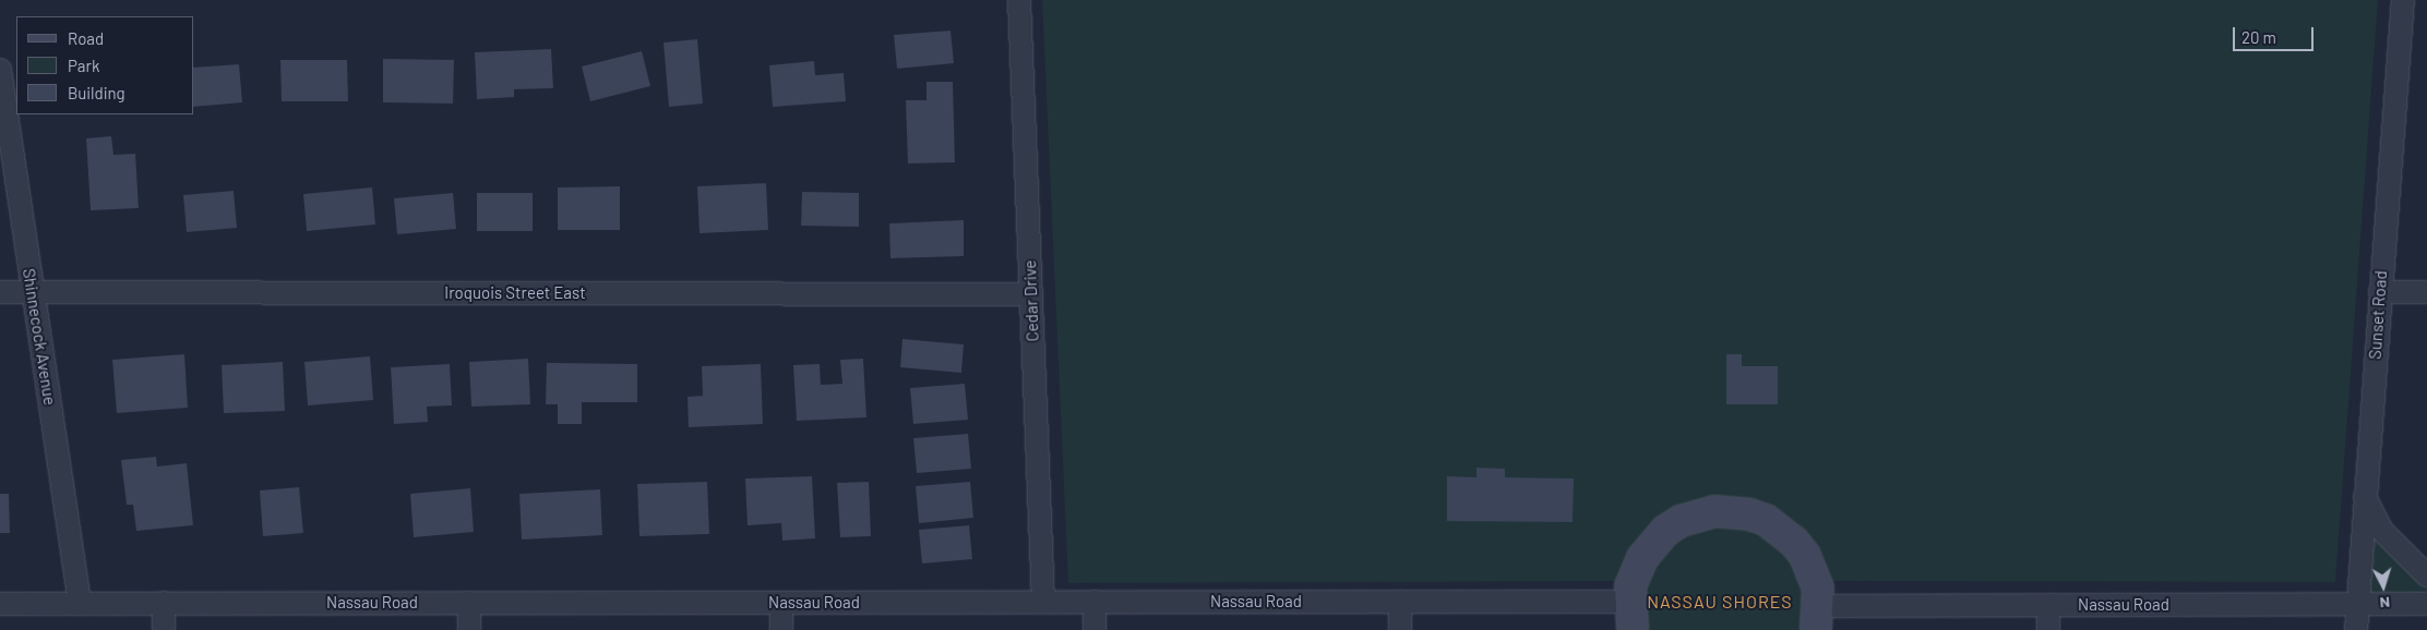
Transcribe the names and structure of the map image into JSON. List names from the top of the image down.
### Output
{
  "streets": {
    "street": [
      "Iroquois Street East",
      "Cedar Drive",
      "Sunset Road",
      "Shinnecock Avenue",
      "Nassau Road"
    ]
  },
  "crossings": [
    ["Iroquois Street East", "Cedar Drive"],
    ["Iroquois Street East", "Shinnecock Avenue"],
    ["Cedar Drive", "Nassau Road"],
    ["Sunset Road", "Nassau Road"],
    ["Shinnecock Avenue", "Nassau Road"]
  ],
  "districts": ["NASSAU SHORES"],
  "legend": ["Road", "Park", "Building"],
  "scale_bar": "20 m",
  "north": "bottom"
}
